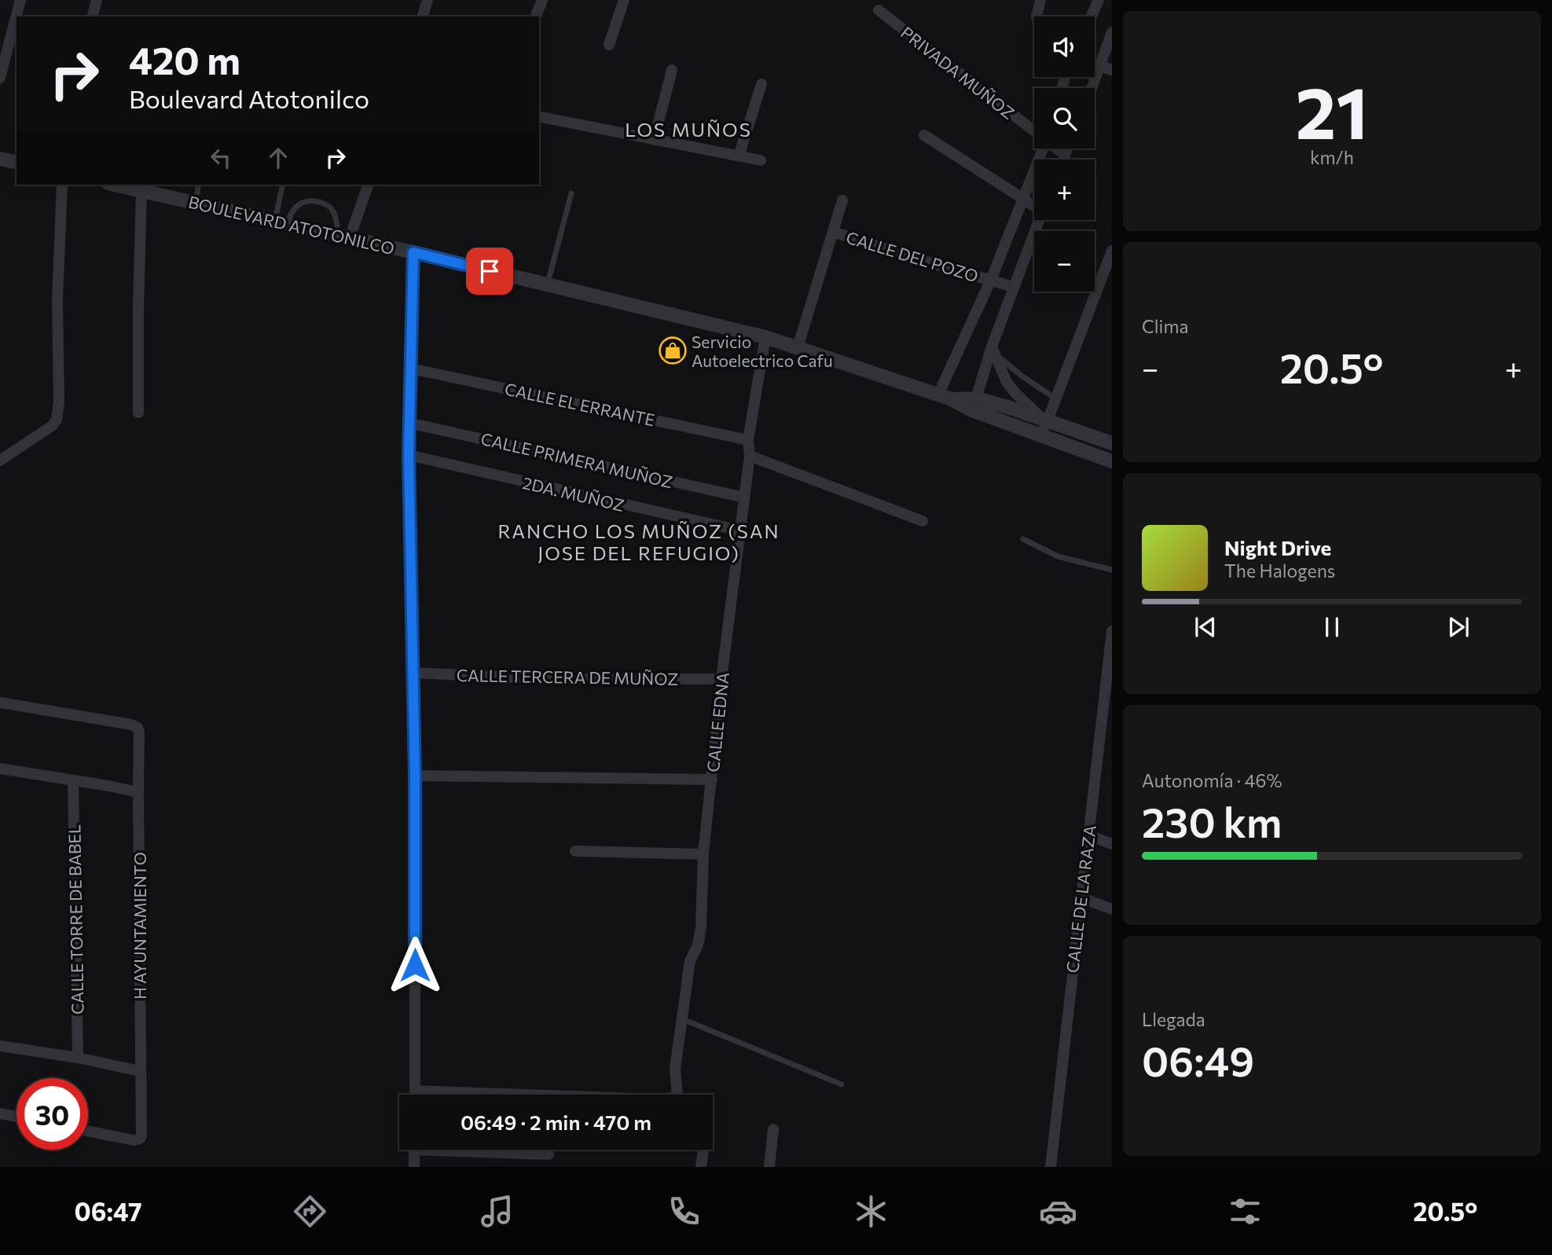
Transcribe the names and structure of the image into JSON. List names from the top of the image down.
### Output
{
  "streets": {
    "street": [
      "PRIVADA MUÑOZ",
      "BOULEVARD ATOTONILCO",
      "CALLE DEL POZO",
      "CALLE EL ERRANTE",
      "CALLE PRIMERA MUÑOZ",
      "2DA. MUÑOZ",
      "CALLE TERCERA DE MUÑOZ",
      "CALLE EDNA",
      "CALLE DE LA RAZA",
      "CALLE TORRE DE BABEL",
      "H AYUNTAMIENTO"
    ]
  },
  "crossings": [
    ["BOULEVARD ATOTONILCO", "CALLE DEL POZO"],
    ["BOULEVARD ATOTONILCO", "CALLE EDNA"],
    ["CALLE EL ERRANTE", "CALLE EDNA"],
    ["CALLE PRIMERA MUÑOZ", "CALLE EDNA"],
    ["2DA. MUÑOZ", "CALLE EDNA"],
    ["CALLE TERCERA DE MUÑOZ", "CALLE EDNA"]
  ],
  "districts": ["LOS MUÑOS", "RANCHO LOS MUÑOZ (SAN JOSE DEL REFUGIO)"],
  "places": {
    "shop": ["Servicio Autoelectrico Cafu"]
  },
  "page": {
    "tile": [
      ["21", "km/h"],
      "Clima",
      ["Autonomía · 46%", "230 km"],
      ["Llegada", "06:49"]
    ],
    "map_buttons": ["+", "−"],
    "turn": ["420 m", "Boulevard Atotonilco"],
    "heat": ["−", "20.5°", "+"],
    "song": ["Night Drive", "The Halogens"],
    "limit": "30",
    "trip": "06:49 · 2 min · 470 m",
    "tabs": ["06:47", "20.5°"]
  }
}
